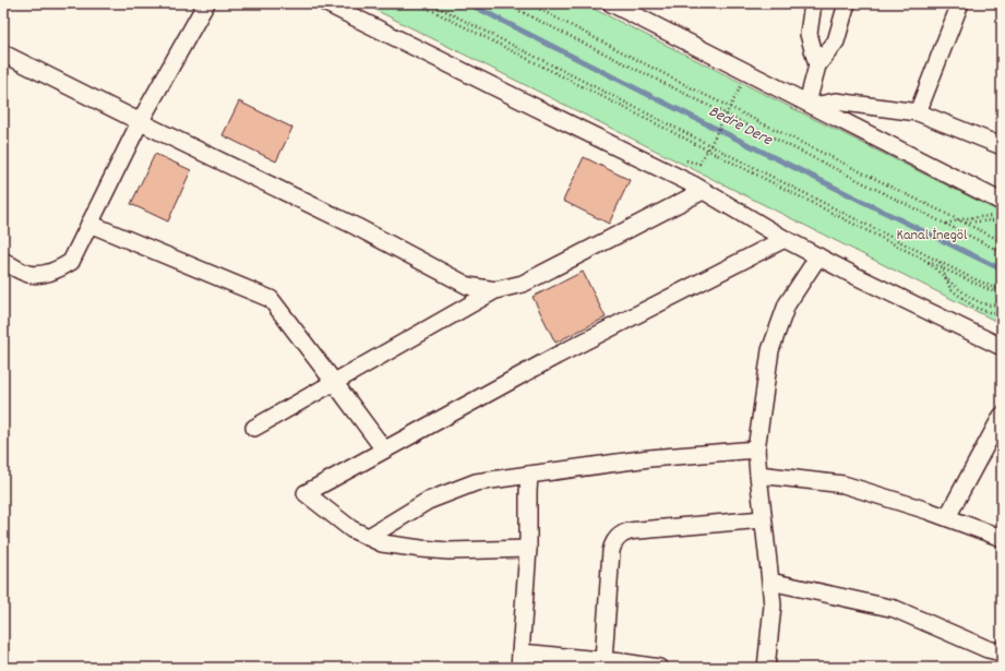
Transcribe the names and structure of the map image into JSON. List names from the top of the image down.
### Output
{
  "water": ["Bedre Dere"],
  "parks": ["Kanal İnegöl"]
}
